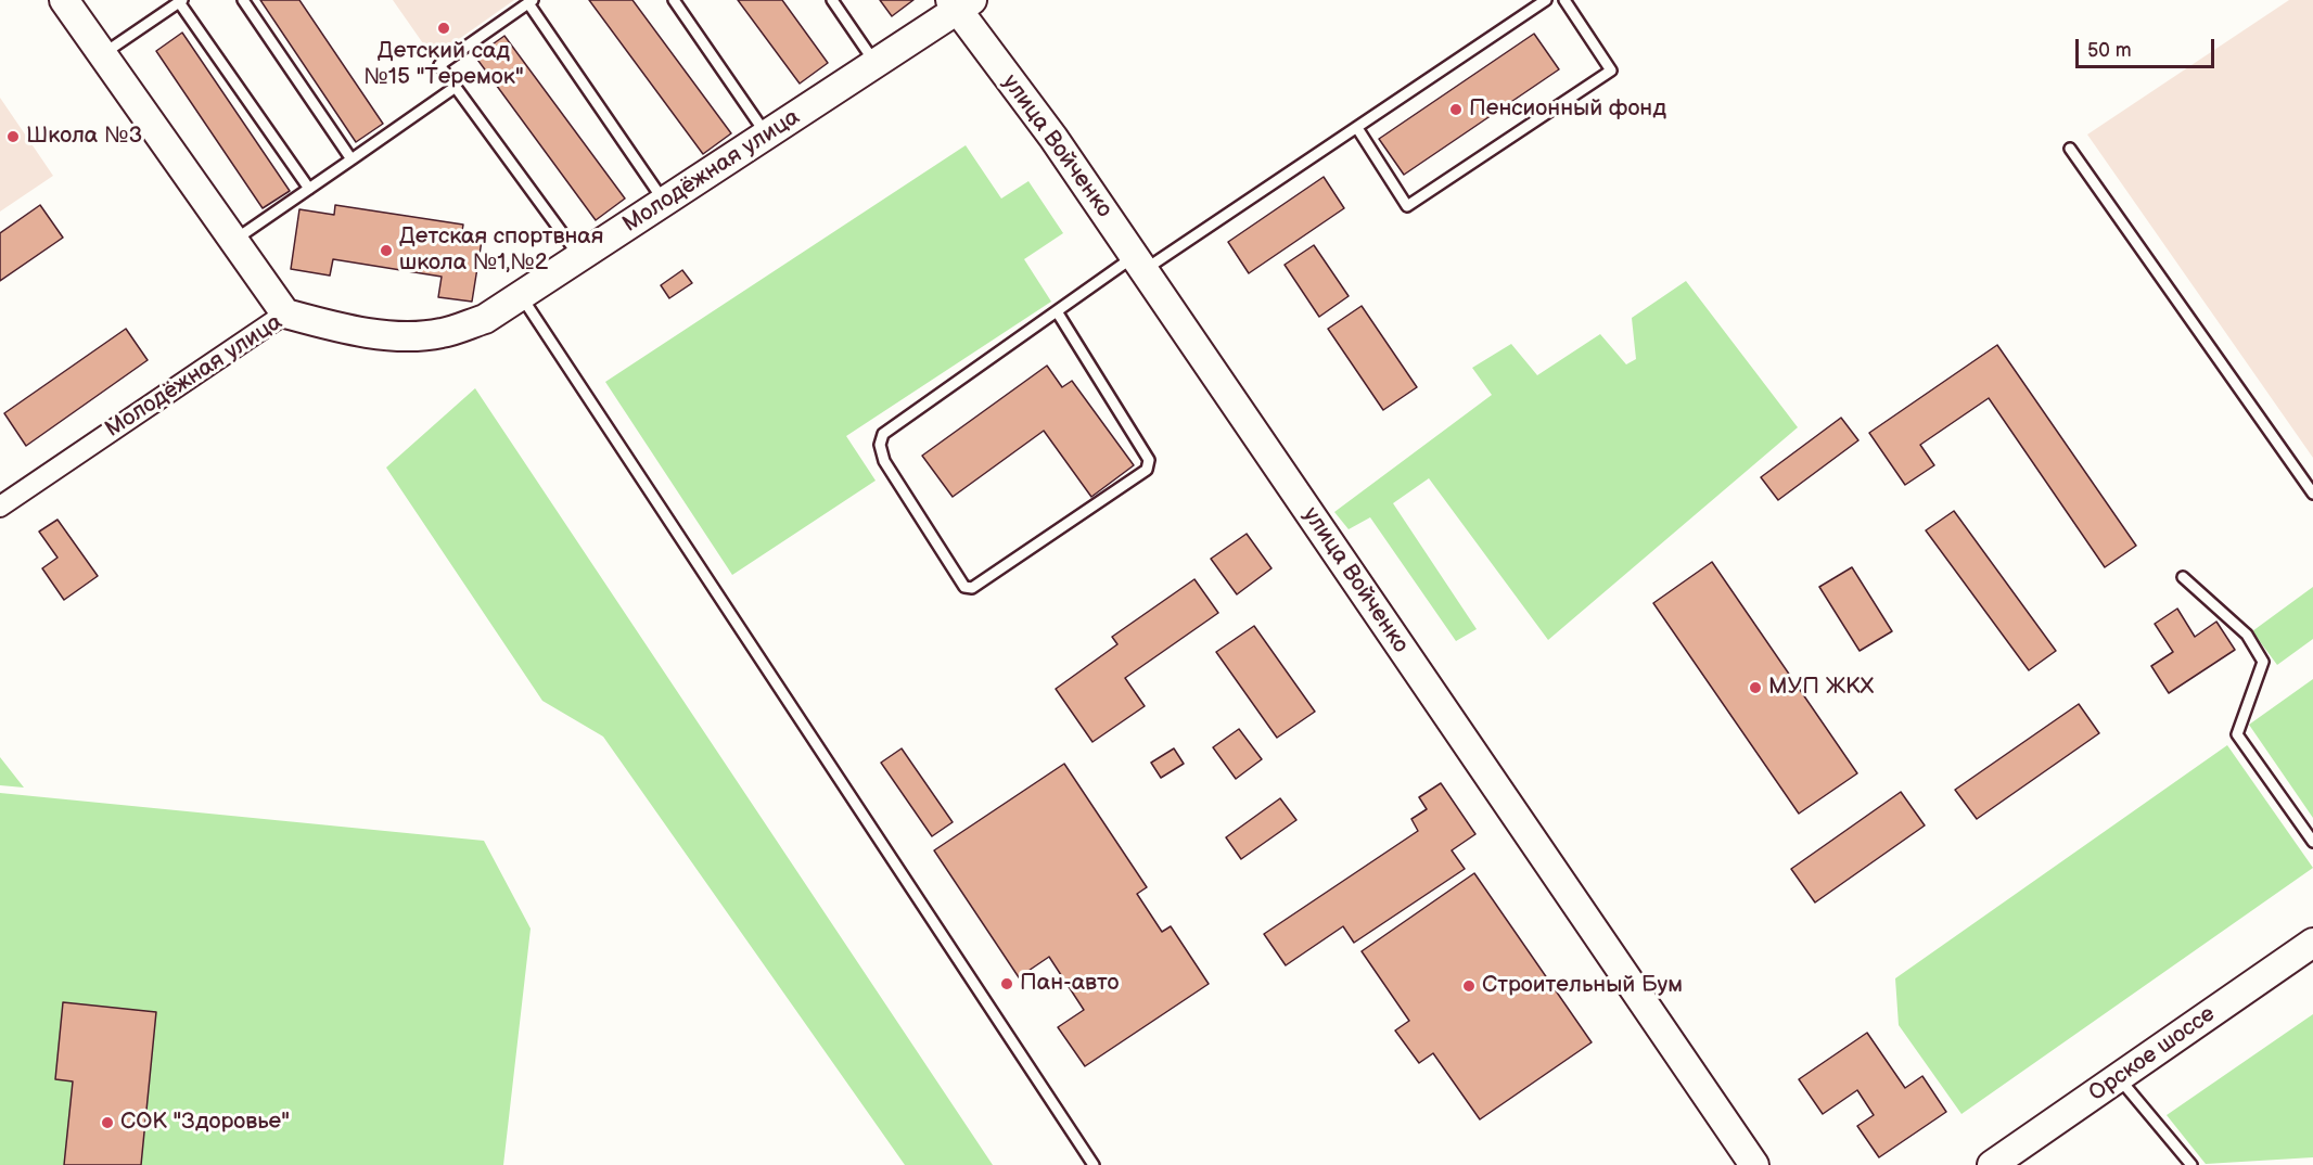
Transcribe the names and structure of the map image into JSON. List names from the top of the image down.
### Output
{
  "streets": {
    "main road": ["улица Войченко", "Молодёжная улица", "Орское шоссе"]
  },
  "crossings": [
    ["улица Войченко", "Молодёжная улица"]
  ],
  "places": [
    "Детский сад №15 \"Теремок\"",
    "Пенсионный фонд",
    "Школа №3",
    "Детская спортвная школа №1,№2",
    "МУП ЖКХ",
    "Пан-авто",
    "Строительный Бум",
    "СОК \"Здоровье\""
  ],
  "scale_bar": "50 m"
}
